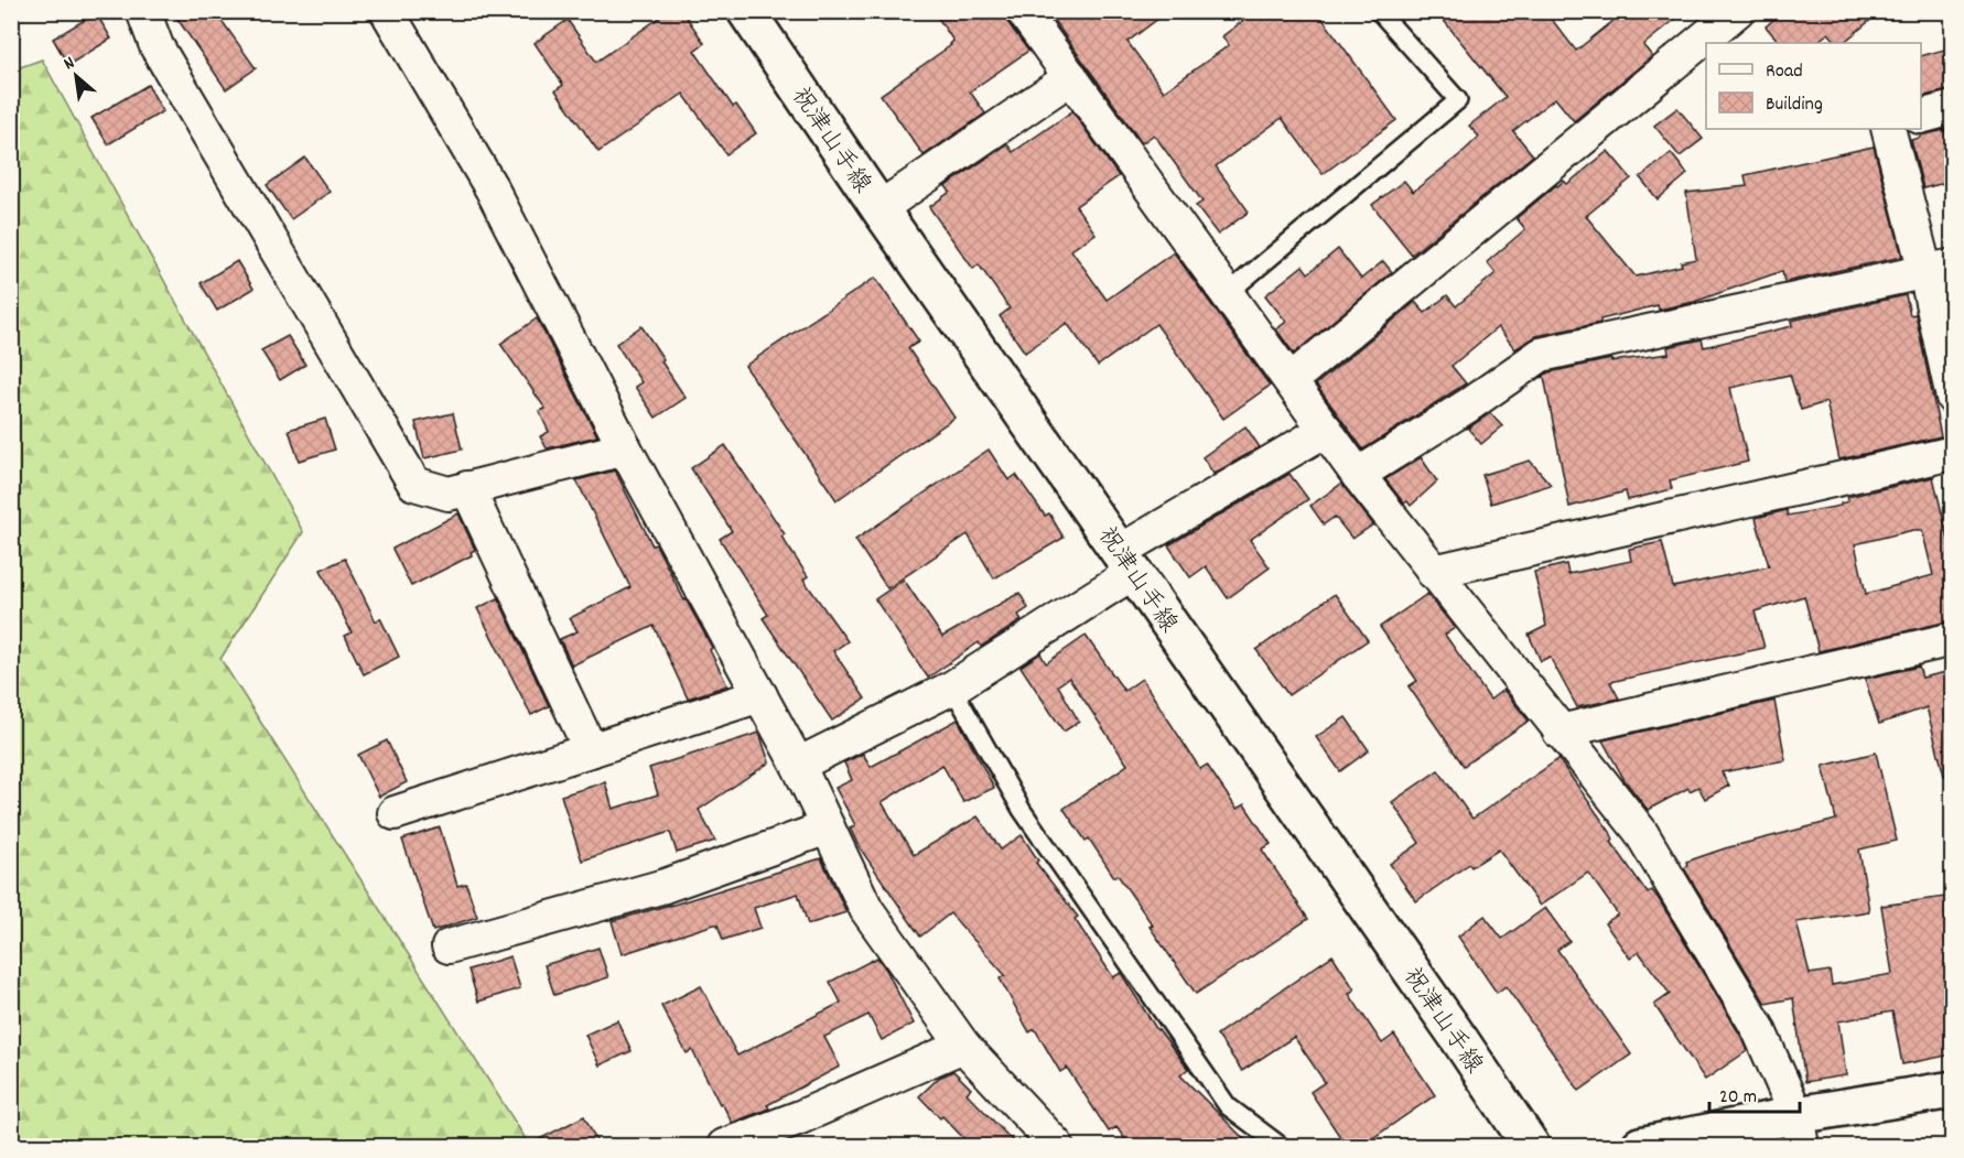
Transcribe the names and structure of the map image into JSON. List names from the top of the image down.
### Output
{
  "streets": {
    "street": ["祝津山手線"]
  },
  "legend": ["Road", "Building"],
  "scale_bar": "20 m",
  "north": "top left"
}
